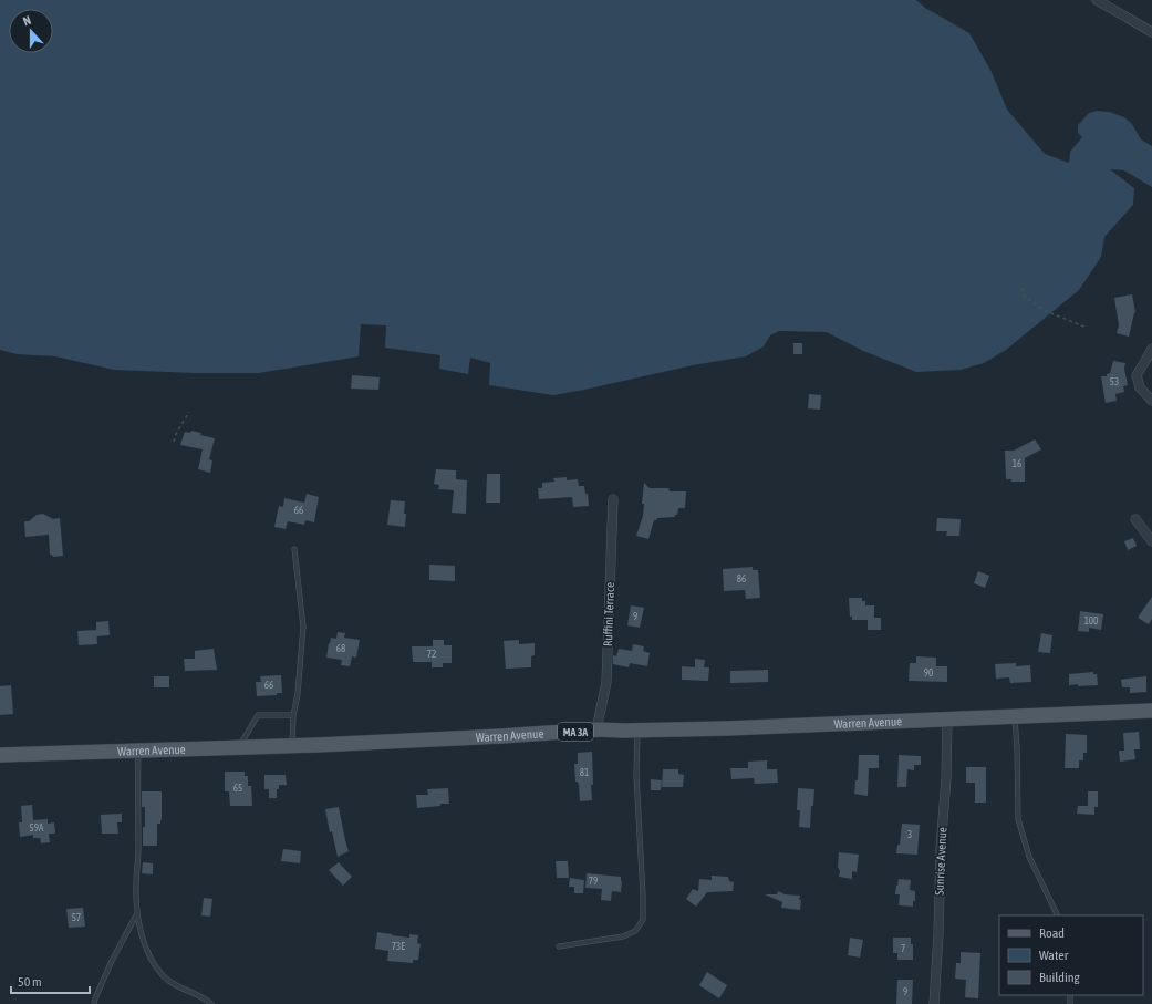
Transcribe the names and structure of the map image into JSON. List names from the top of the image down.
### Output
{
  "streets": {
    "main road": ["Warren Avenue", "MA 3A"],
    "street": ["Ruffini Terrace", "Sunrise Avenue"]
  },
  "crossings": [
    ["Ruffini Terrace", "Warren Avenue"],
    ["Warren Avenue", "Sunrise Avenue"]
  ],
  "house_numbers": [
    "53",
    "16",
    "66",
    "86",
    "9",
    "100",
    "68",
    "72",
    "90",
    "66",
    "81",
    "65",
    "59A",
    "3",
    "79",
    "57",
    "73E",
    "7",
    "9"
  ],
  "legend": ["Road", "Water", "Building"],
  "scale_bar": "50 m",
  "north": "top"
}
